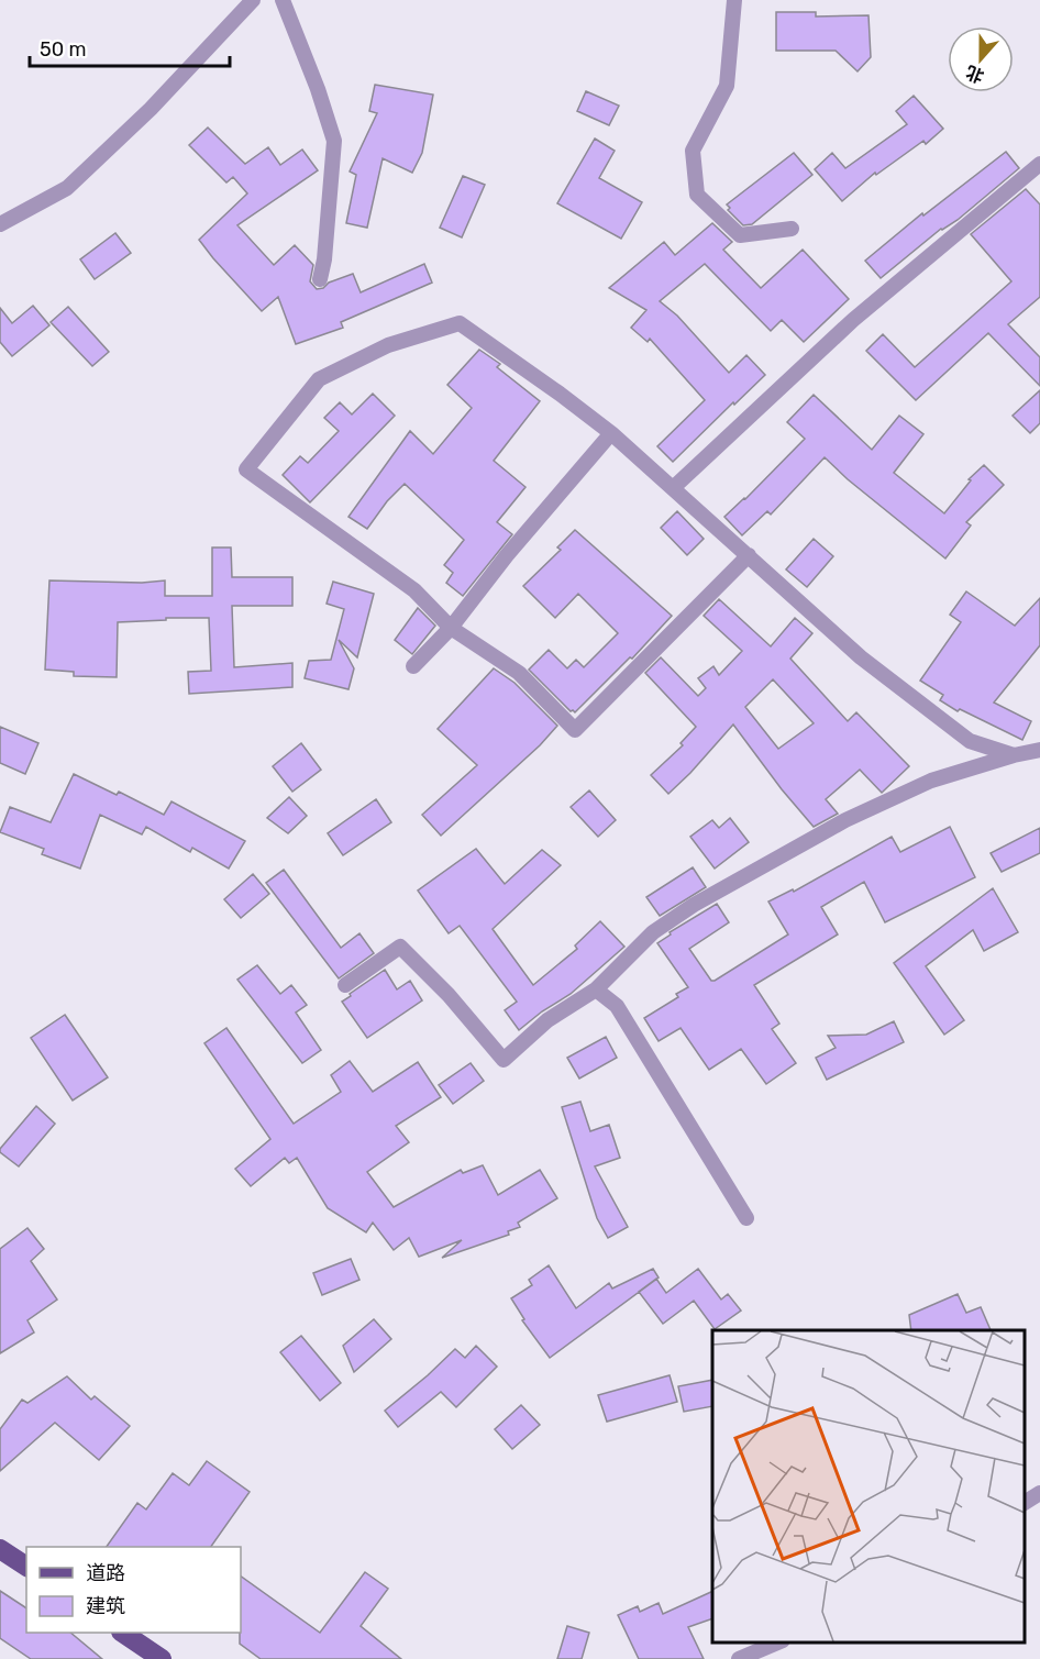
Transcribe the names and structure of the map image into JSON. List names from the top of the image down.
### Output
{
  "legend": ["道路", "建筑"],
  "scale_bar": "50 m",
  "north": "bottom"
}
